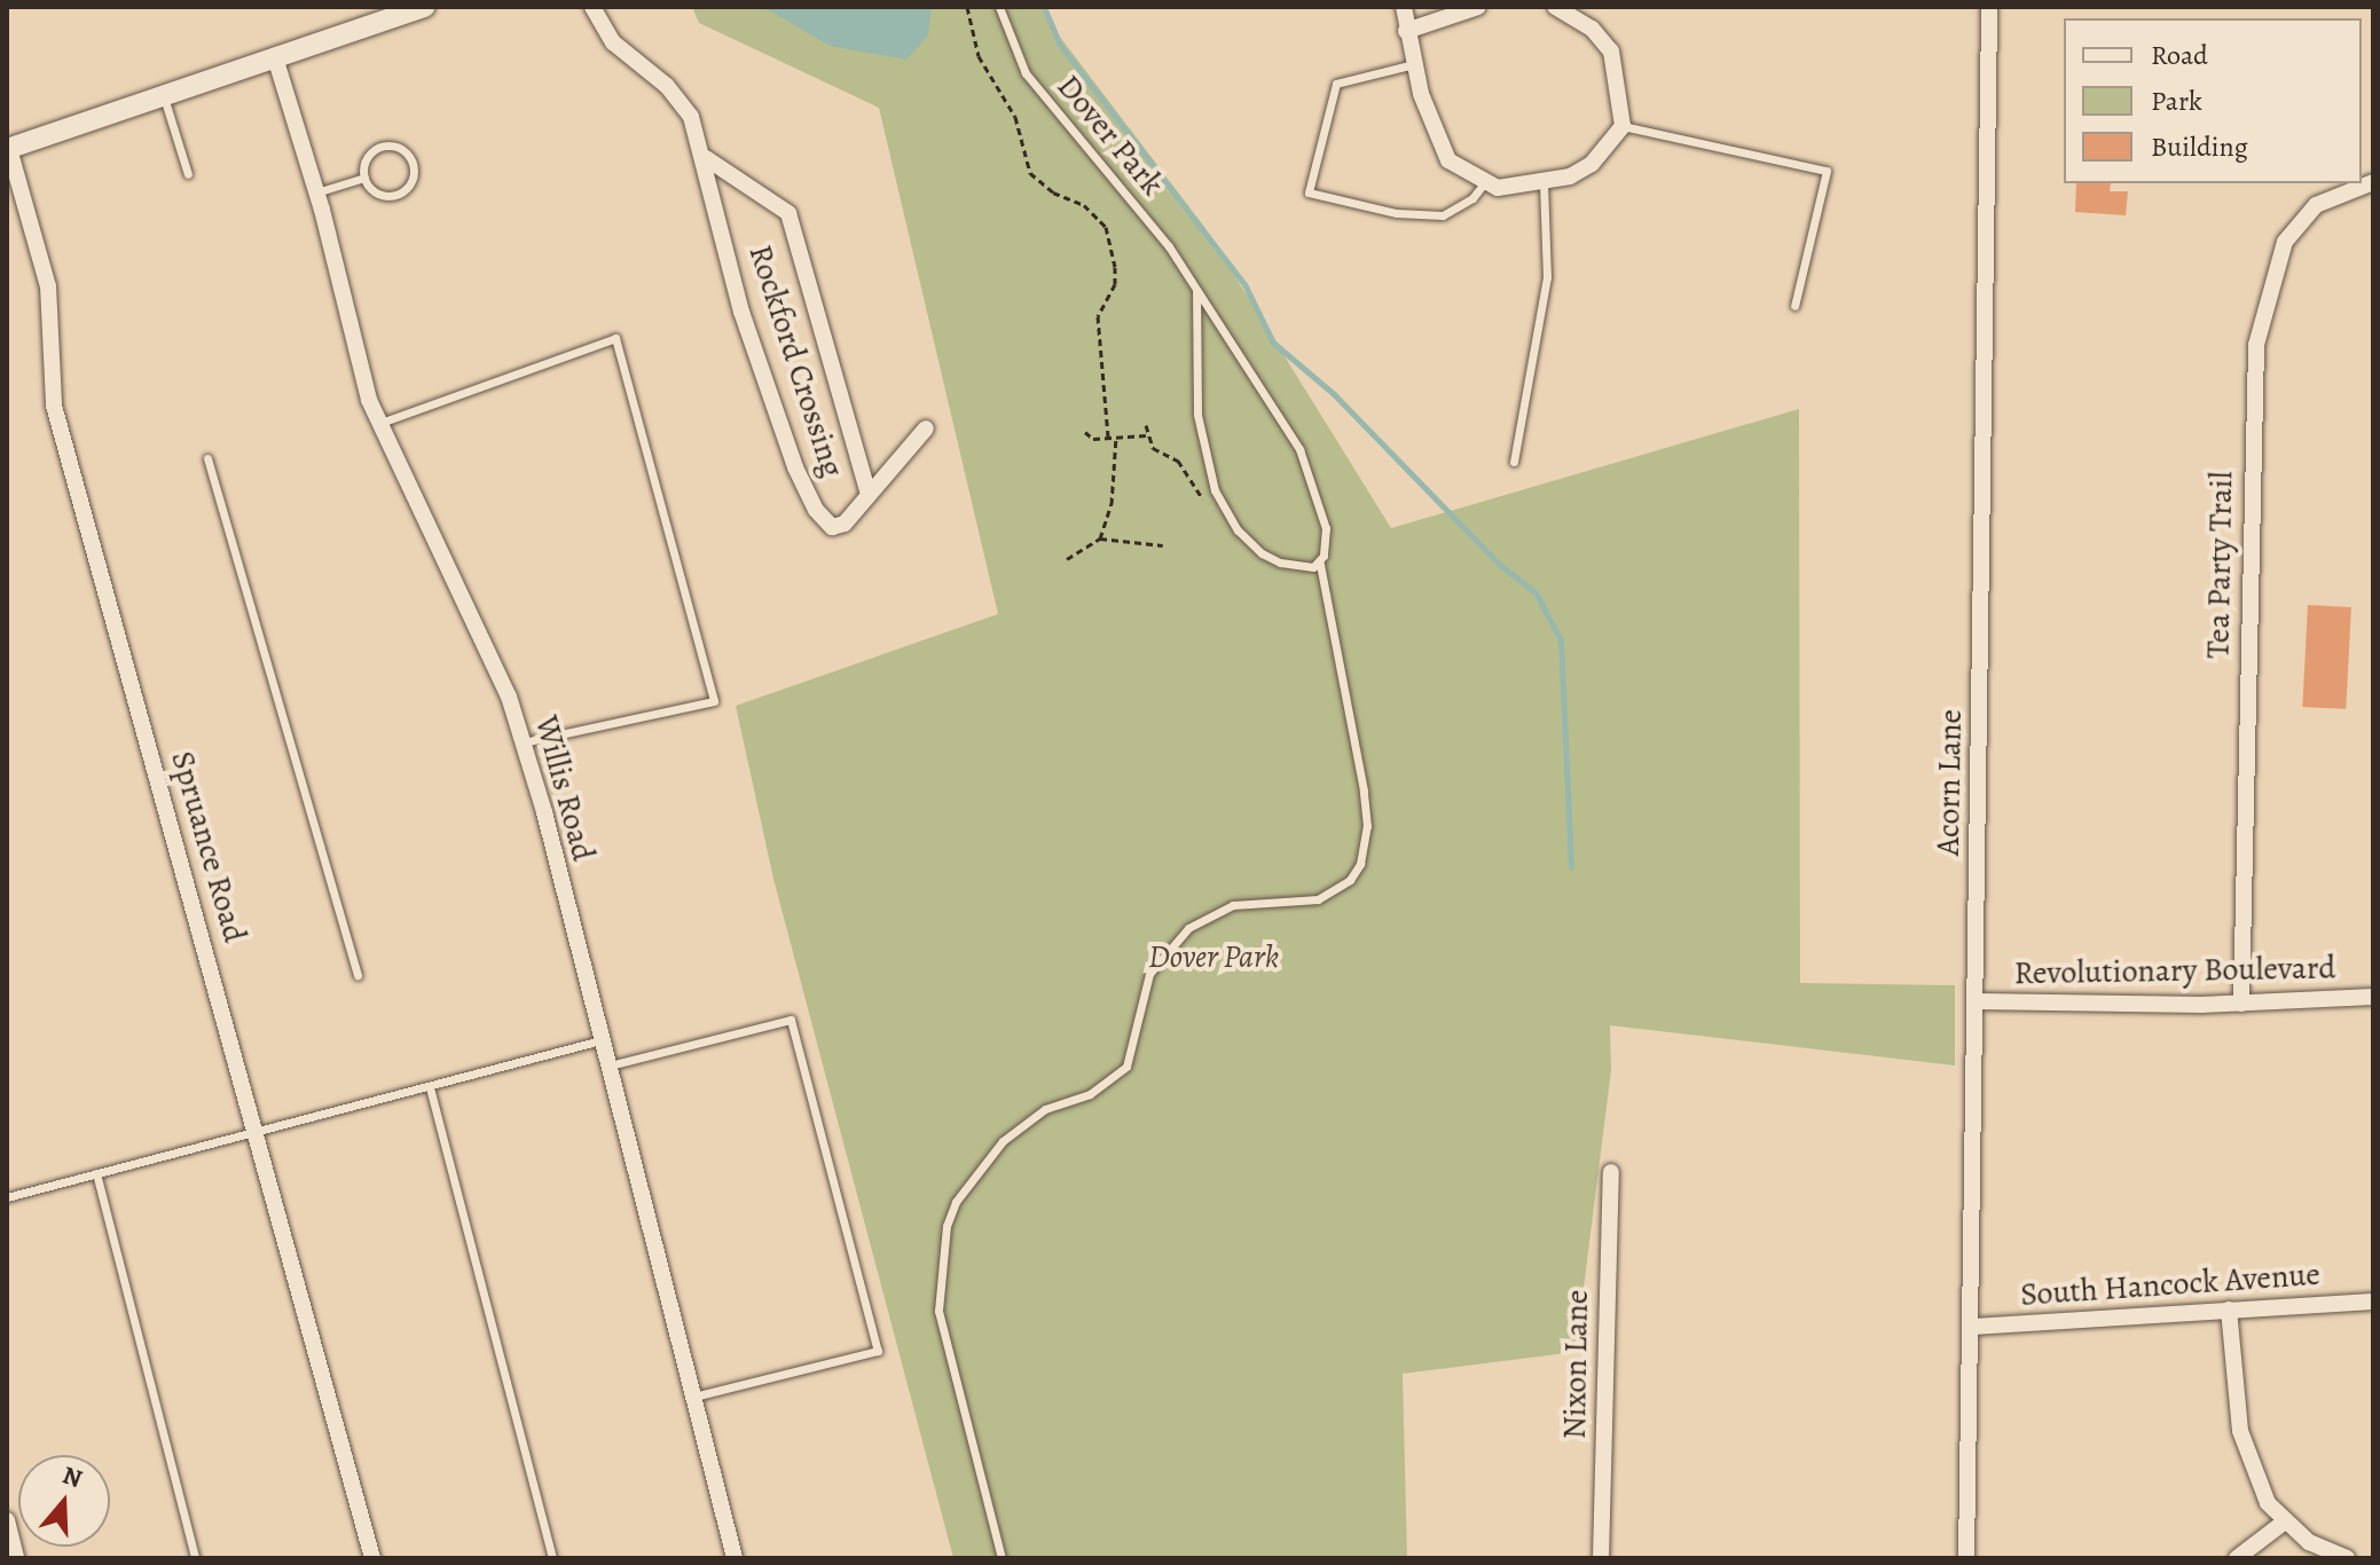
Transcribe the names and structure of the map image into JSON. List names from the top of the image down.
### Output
{
  "streets": {
    "street": [
      "Rockford Crossing",
      "Tea Party Trail",
      "Acorn Lane",
      "Willis Road",
      "Spruance Road",
      "Revolutionary Boulevard",
      "South Hancock Avenue",
      "Nixon Lane"
    ],
    "lane": ["Dover Park"]
  },
  "crossings": [
    ["Tea Party Trail", "Revolutionary Boulevard"],
    ["Acorn Lane", "Revolutionary Boulevard"],
    ["Acorn Lane", "South Hancock Avenue"]
  ],
  "parks": ["Dover Park"],
  "legend": ["Road", "Park", "Building"],
  "north": "top"
}
